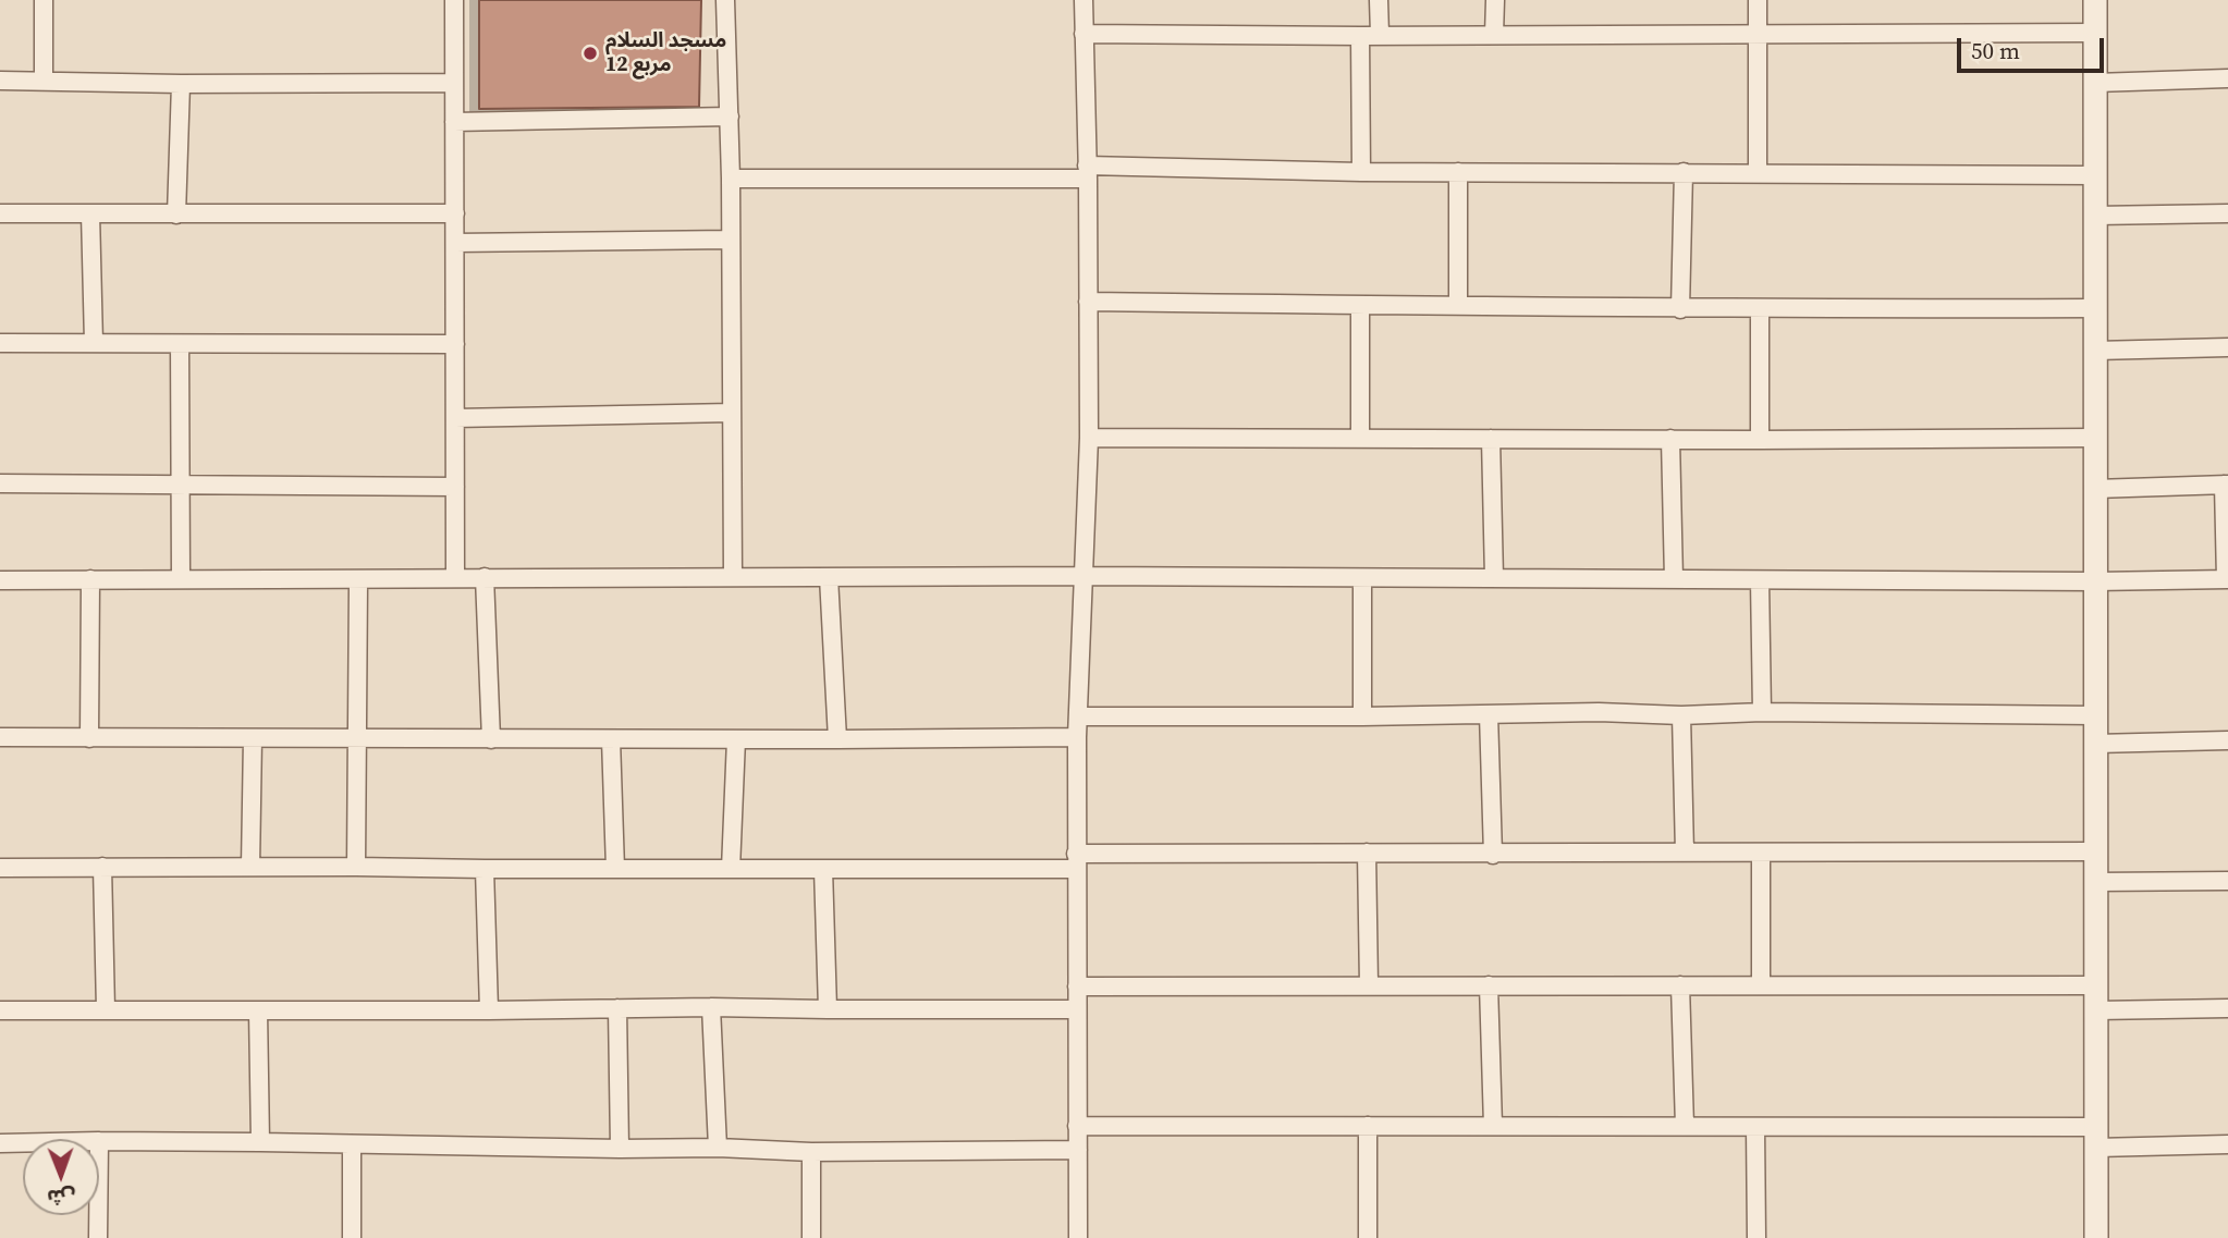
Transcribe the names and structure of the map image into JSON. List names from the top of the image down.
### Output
{
  "places": ["مسجد السلام مربع 12"],
  "scale_bar": "50 m",
  "north": "bottom"
}
